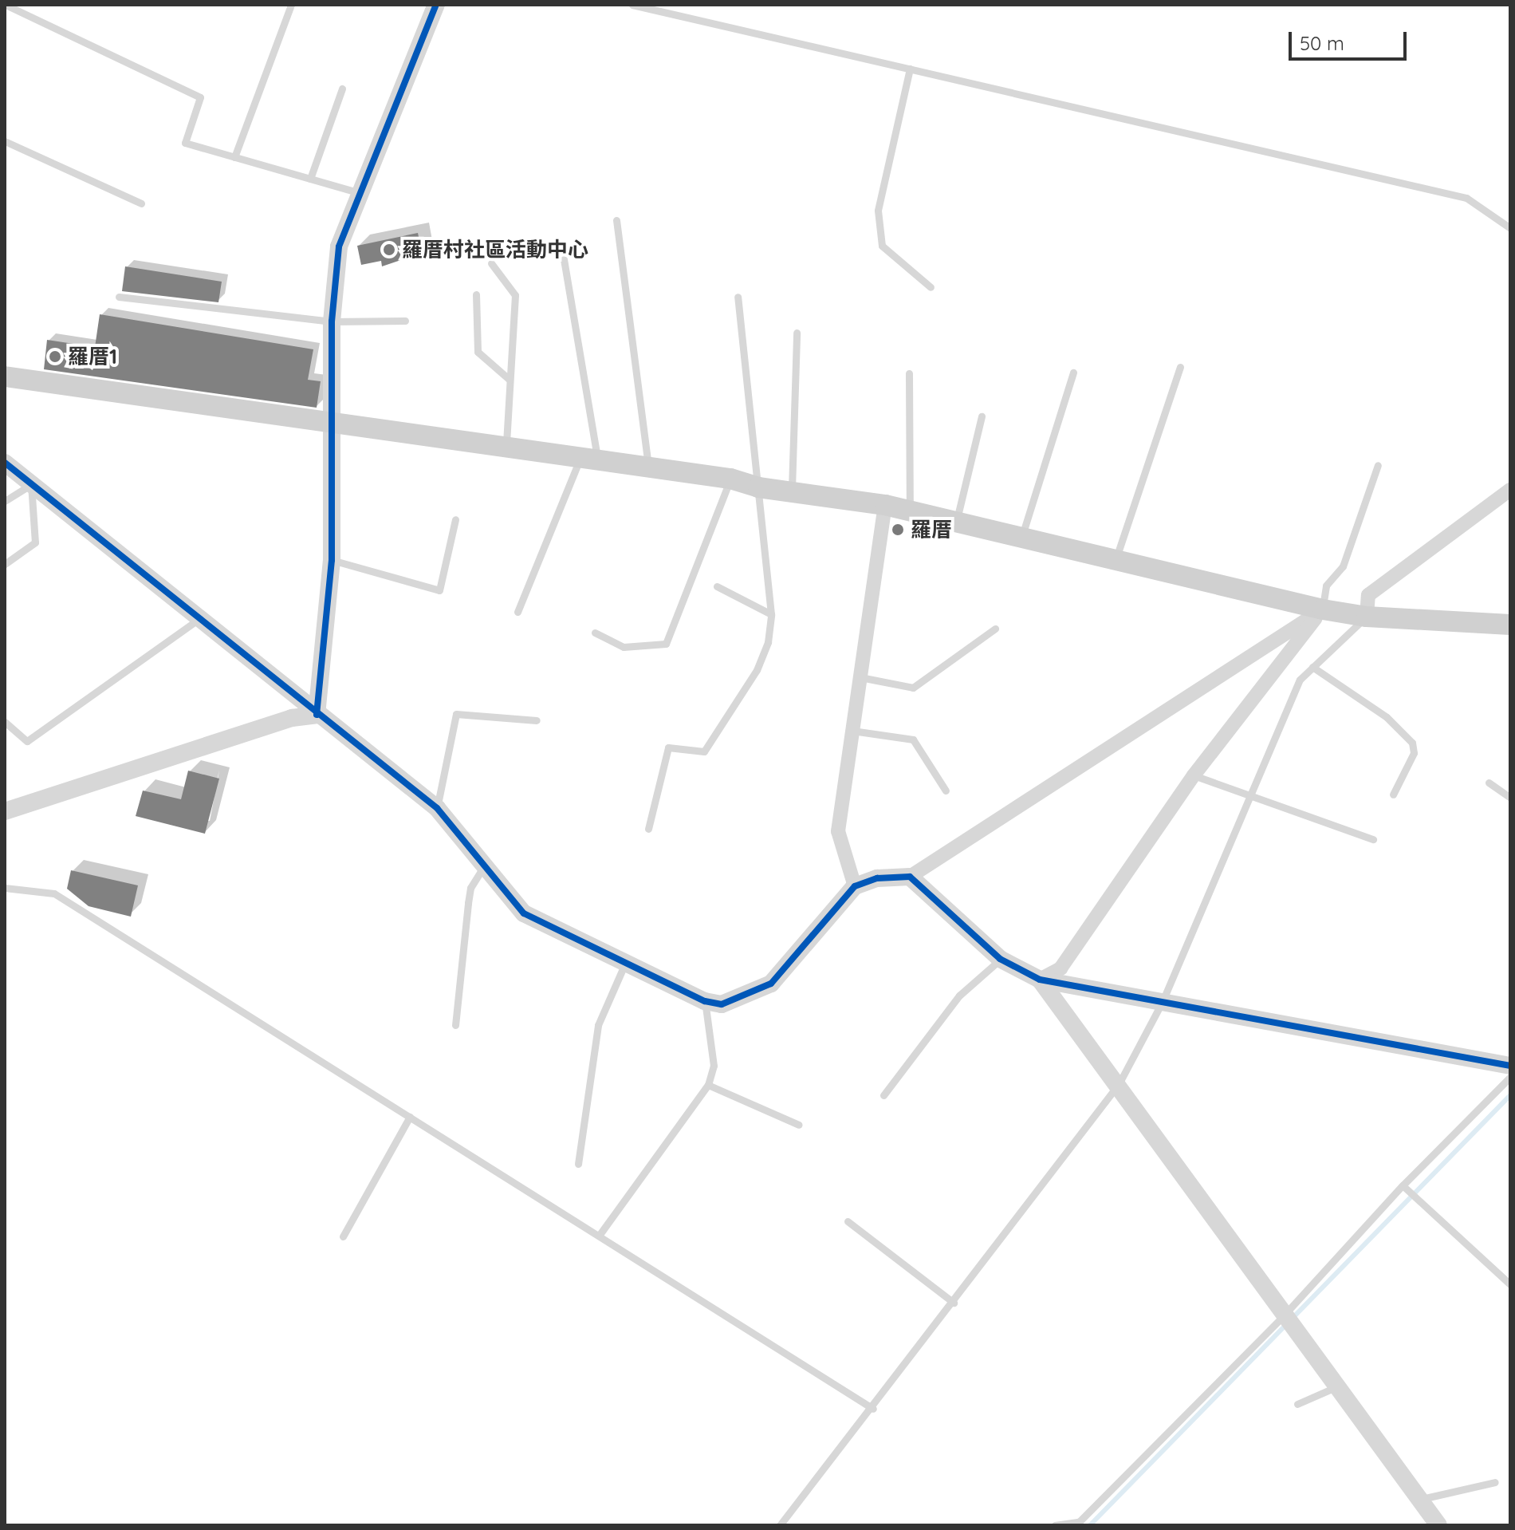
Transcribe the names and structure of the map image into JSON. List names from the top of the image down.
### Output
{
  "places": ["羅厝村社區活動中心", "羅厝1", "羅厝"],
  "scale_bar": "50 m"
}
